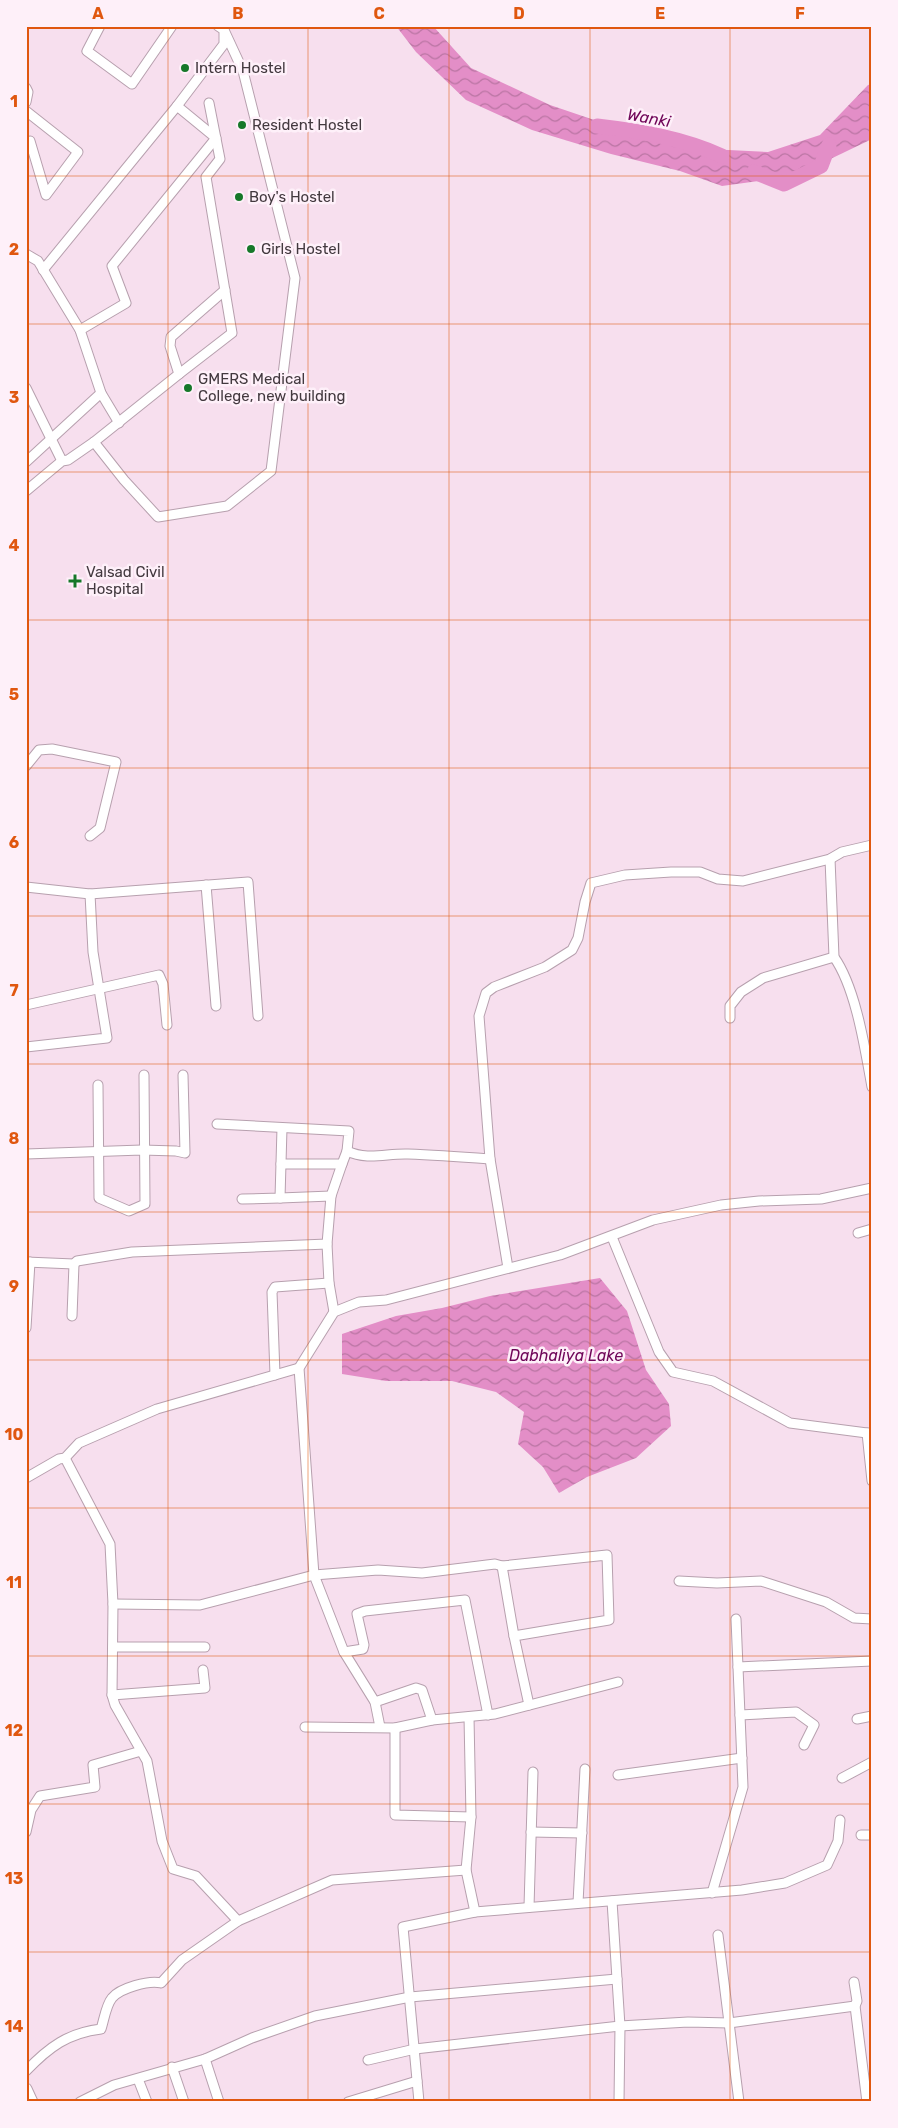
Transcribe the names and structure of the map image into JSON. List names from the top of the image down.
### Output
{
  "water": ["Wanki", "Dabhaliya Lake"],
  "places": {
    "other": [
      "Intern Hostel",
      "Resident Hostel",
      "Boy's Hostel",
      "Girls Hostel",
      "GMERS Medical College, new building"
    ],
    "health": ["Valsad Civil Hospital"]
  },
  "grid": {
    "columns": [
      "A",
      "B",
      "C",
      "D",
      "E",
      "F"
    ],
    "rows": [
      "1",
      "2",
      "3",
      "4",
      "5",
      "6",
      "7",
      "8",
      "9",
      "10",
      "11",
      "12",
      "13",
      "14"
    ]
  }
}
